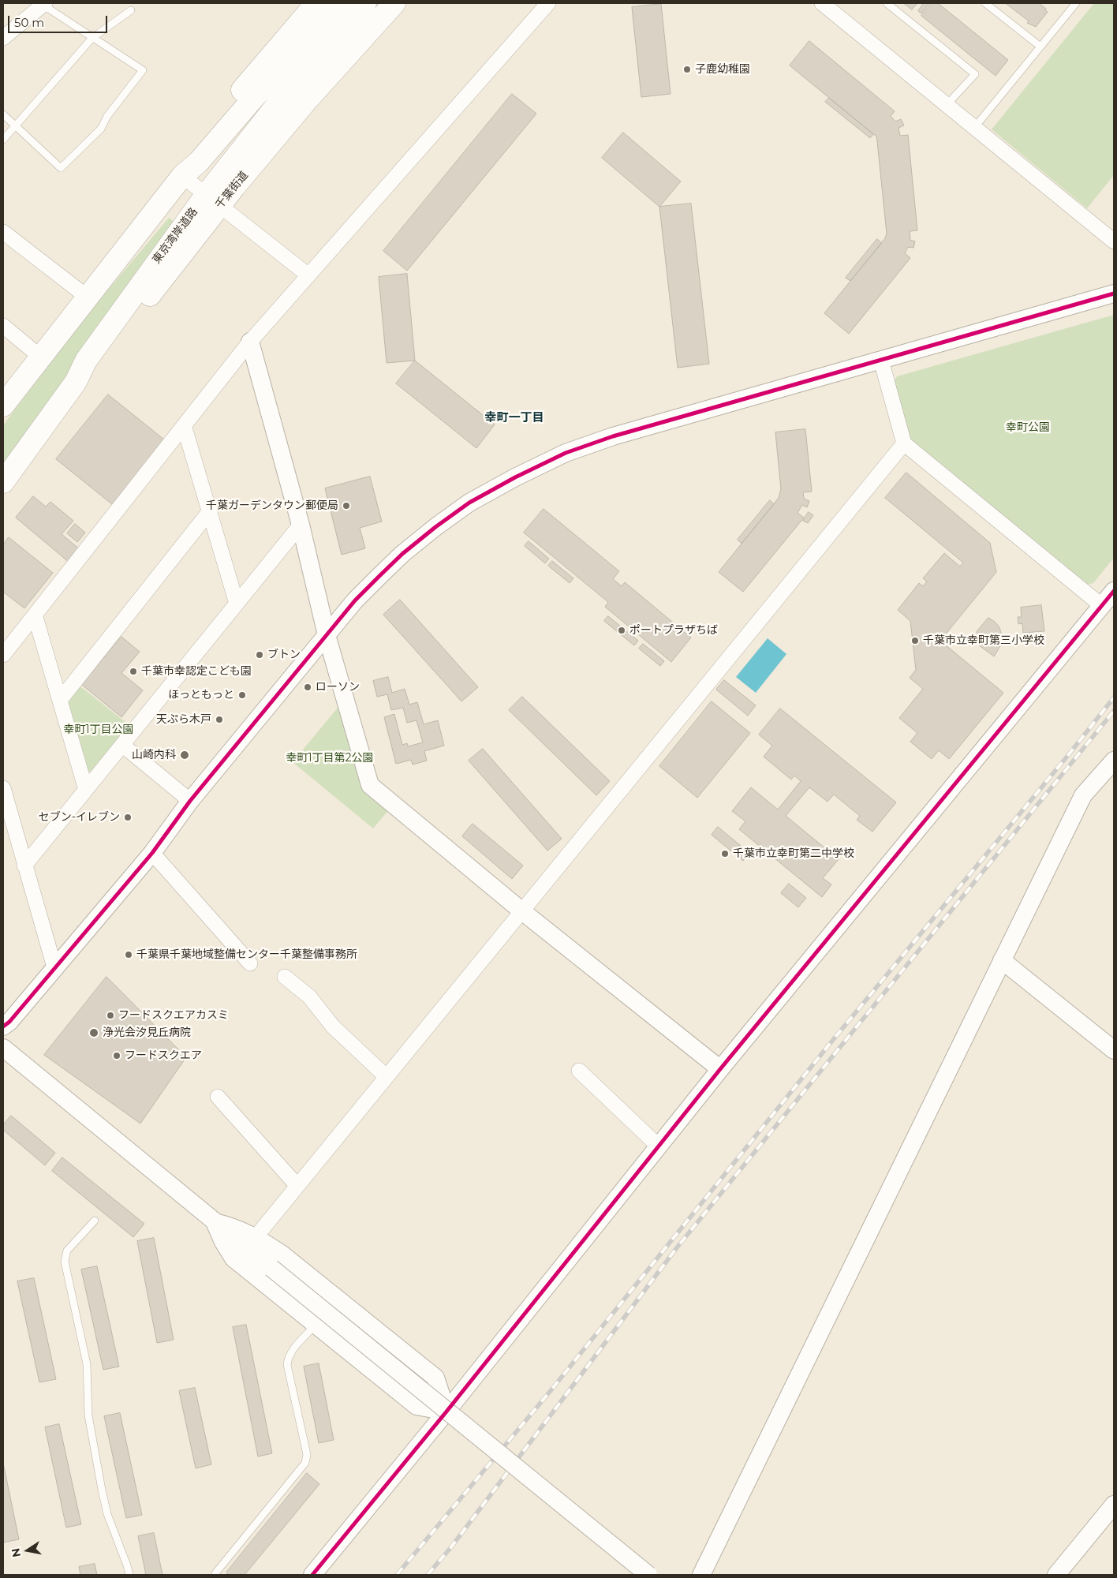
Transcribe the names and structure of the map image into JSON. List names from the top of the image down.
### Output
{
  "streets": {
    "highway": ["千葉街道"]
  },
  "districts": ["幸町一丁目"],
  "parks": ["幸町公園", "幸町1丁目公園", "幸町1丁目第2公園"],
  "places": [
    "子鹿幼稚園",
    "千葉ガーデンタウン郵便局",
    "ポートプラザちば",
    "千葉市立幸町第三小学校",
    "ブトン",
    "千葉市幸認定こども園",
    "ローソン",
    "ほっともっと",
    "天ぷら木戸",
    "山崎内科",
    "セブン-イレブン",
    "千葉市立幸町第二中学校",
    "千葉県千葉地域整備センター千葉整備事務所",
    "フードスクエアカスミ",
    "浄光会汐見丘病院",
    "フードスクエア"
  ],
  "scale_bar": "50 m",
  "north": "left"
}
